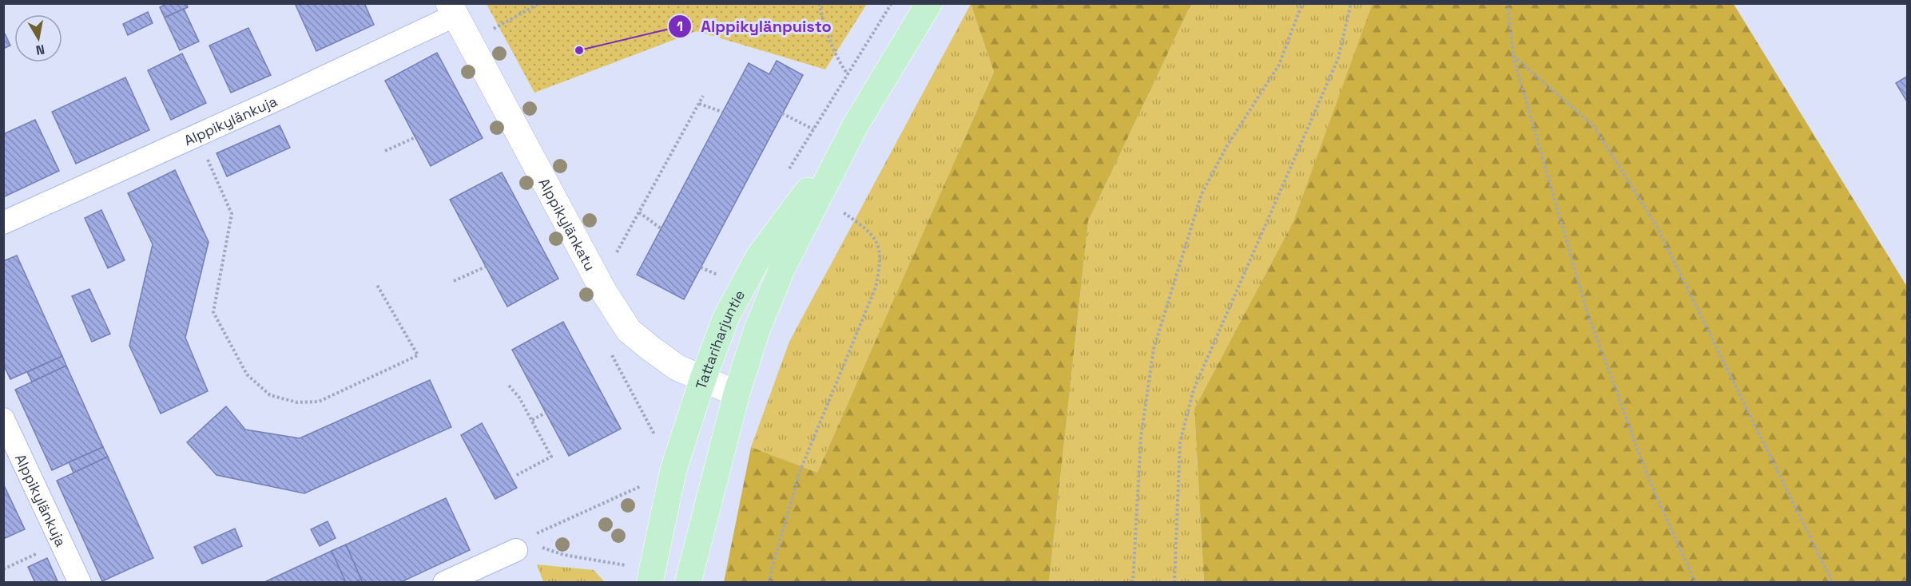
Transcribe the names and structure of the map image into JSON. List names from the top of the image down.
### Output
{
  "streets": {
    "main road": ["Tattariharjuntie"],
    "street": ["Alppikylänkuja", "Alppikylänkatu"]
  },
  "crossings": [
    ["Alppikylänkuja", "Alppikylänkatu"],
    ["Alppikylänkatu", "Tattariharjuntie"]
  ],
  "places": ["Alppikylänpuisto"],
  "north": "bottom"
}
